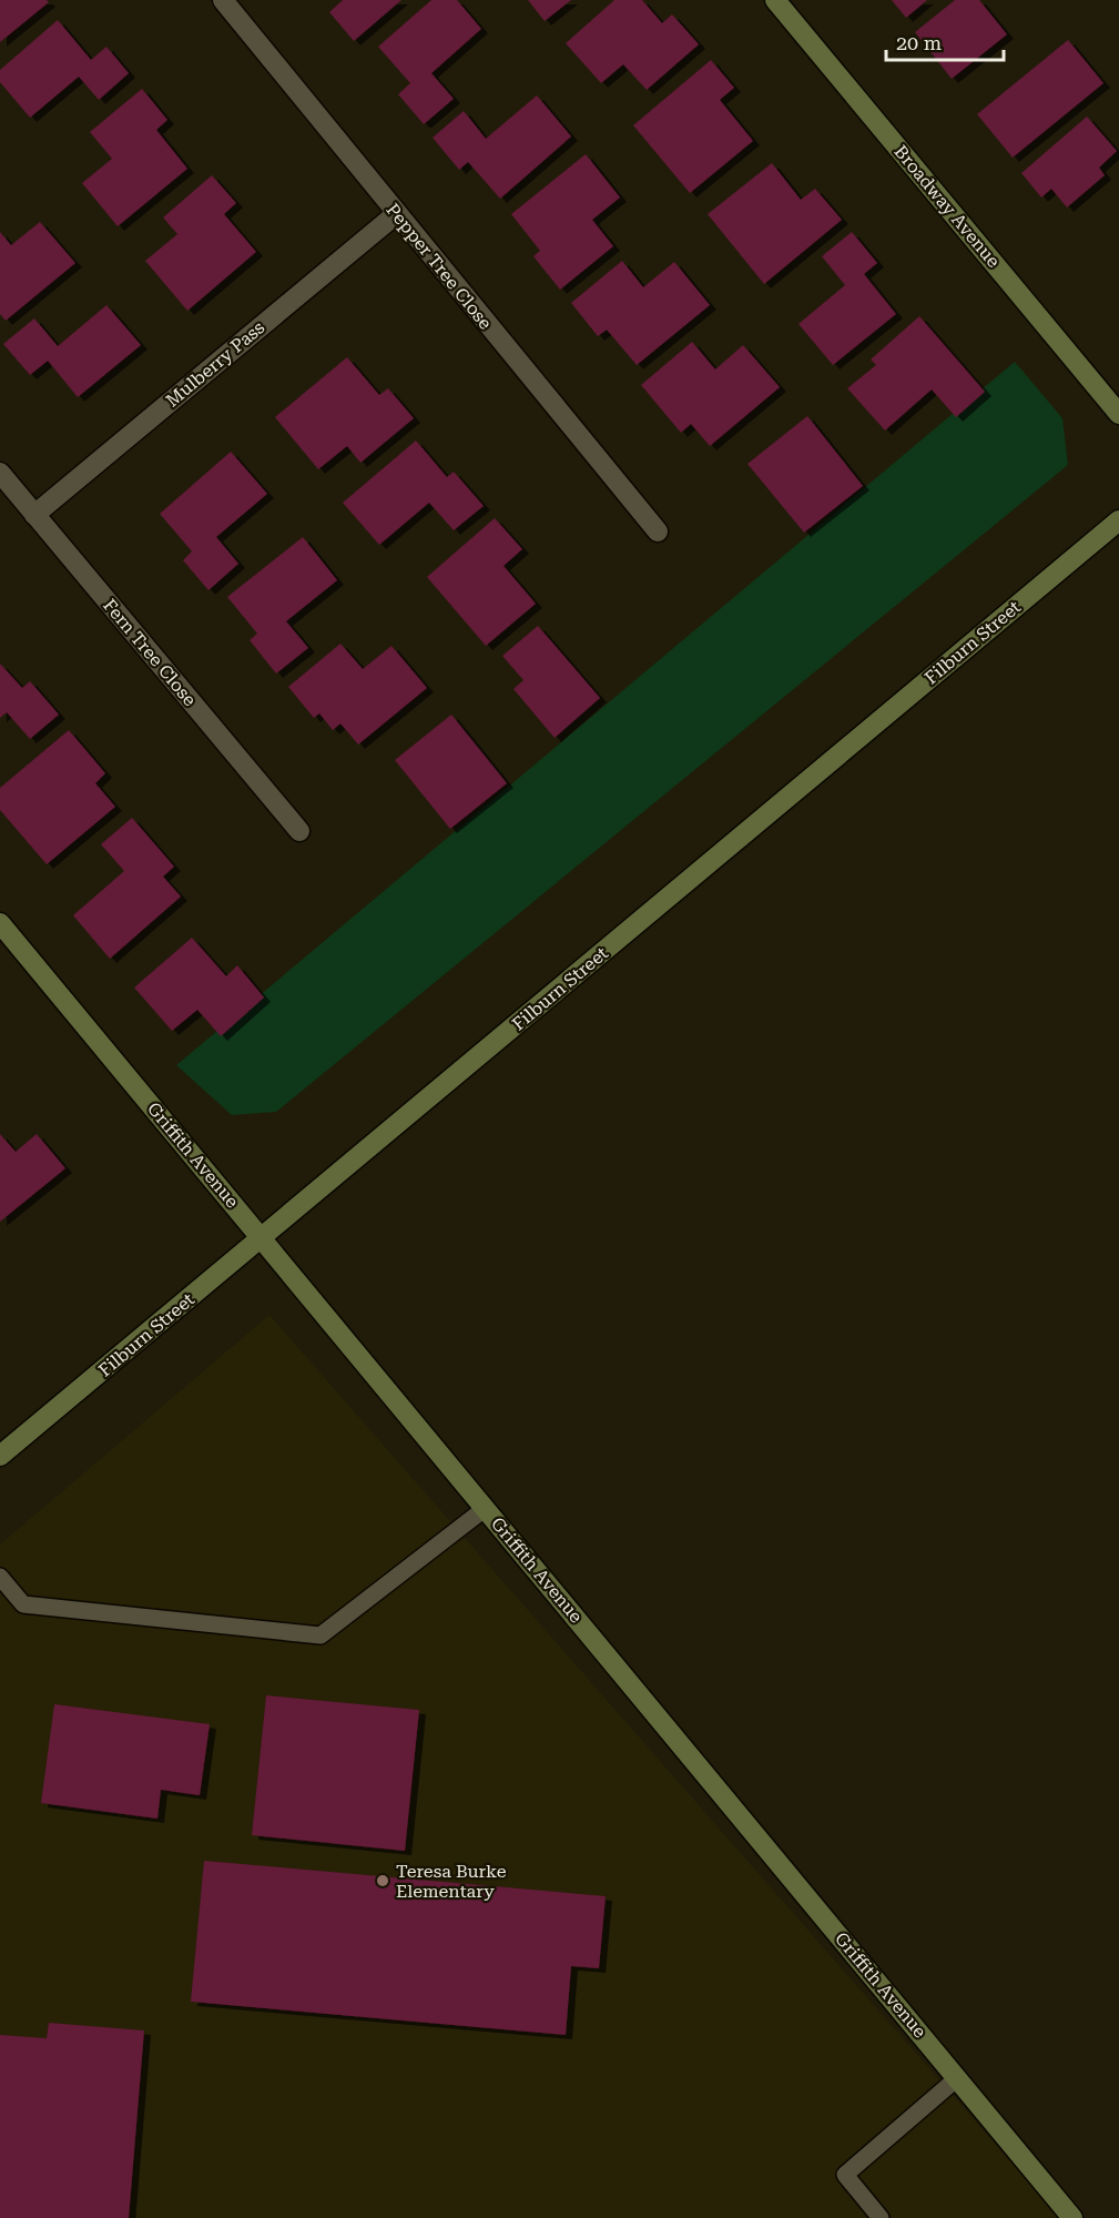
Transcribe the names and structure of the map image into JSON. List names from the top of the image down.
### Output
{
  "streets": {
    "street": [
      "Broadway Avenue",
      "Pepper Tree Close",
      "Mulberry Pass",
      "Filburn Street",
      "Fern Tree Close",
      "Griffith Avenue"
    ]
  },
  "crossings": [
    ["Pepper Tree Close", "Mulberry Pass"],
    ["Mulberry Pass", "Fern Tree Close"],
    ["Filburn Street", "Griffith Avenue"]
  ],
  "places": ["Teresa Burke Elementary"],
  "scale_bar": "20 m"
}
